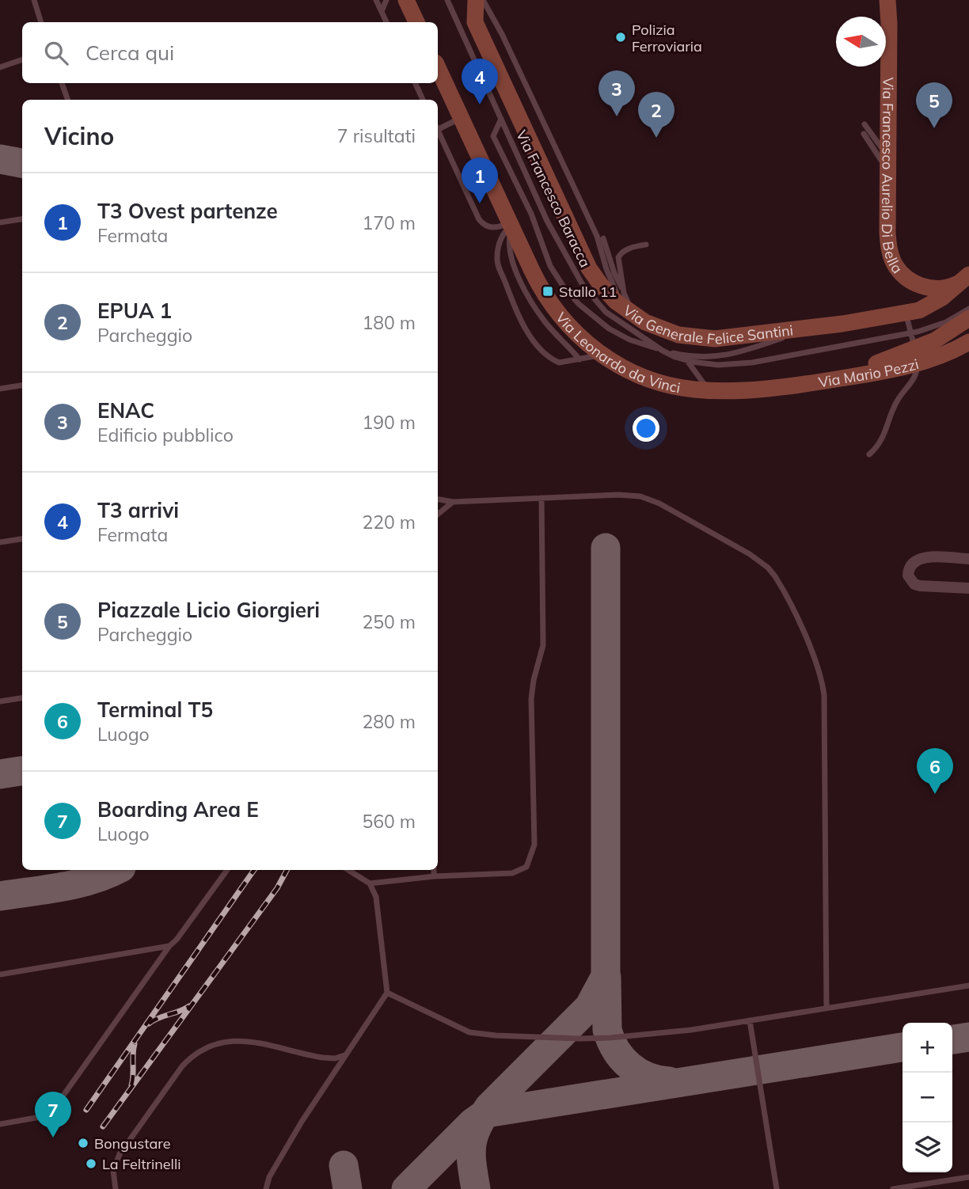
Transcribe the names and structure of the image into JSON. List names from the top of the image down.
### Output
{
  "streets": {
    "main road": [
      "Via Francesco Aurelio Di Bella",
      "Via Generale Felice Santini",
      "Via Leonardo da Vinci",
      "Via Mario Pezzi"
    ],
    "lane": ["Via Francesco Baracca"]
  },
  "crossings": [
    ["Via Francesco Aurelio Di Bella", "Via Generale Felice Santini"],
    ["Via Leonardo da Vinci", "Via Mario Pezzi"]
  ],
  "places": {
    "other": ["Polizia Ferroviaria", "Bongustare", "La Feltrinelli"],
    "transit": ["Stallo 11"]
  },
  "north": "left",
  "page": {
    "search": "Cerca qui",
    "pins": [
      "4",
      "3",
      "5",
      "2",
      "1",
      "6",
      "7"
    ],
    "heading": ["Vicino", "7 risultati"],
    "list": [
      {
        "mark": "1",
        "name": "T3 Ovest partenze",
        "note": "Fermata",
        "value": "170 m"
      },
      {
        "mark": "2",
        "name": "EPUA 1",
        "note": "Parcheggio",
        "value": "180 m"
      },
      {
        "mark": "3",
        "name": "ENAC",
        "note": "Edificio pubblico",
        "value": "190 m"
      },
      {
        "mark": "4",
        "name": "T3 arrivi",
        "note": "Fermata",
        "value": "220 m"
      },
      {
        "mark": "5",
        "name": "Piazzale Licio Giorgieri",
        "note": "Parcheggio",
        "value": "250 m"
      },
      {
        "mark": "6",
        "name": "Terminal T5",
        "note": "Luogo",
        "value": "280 m"
      },
      {
        "mark": "7",
        "name": "Boarding Area E",
        "note": "Luogo",
        "value": "560 m"
      }
    ],
    "map_buttons": ["+", "−"]
  }
}
